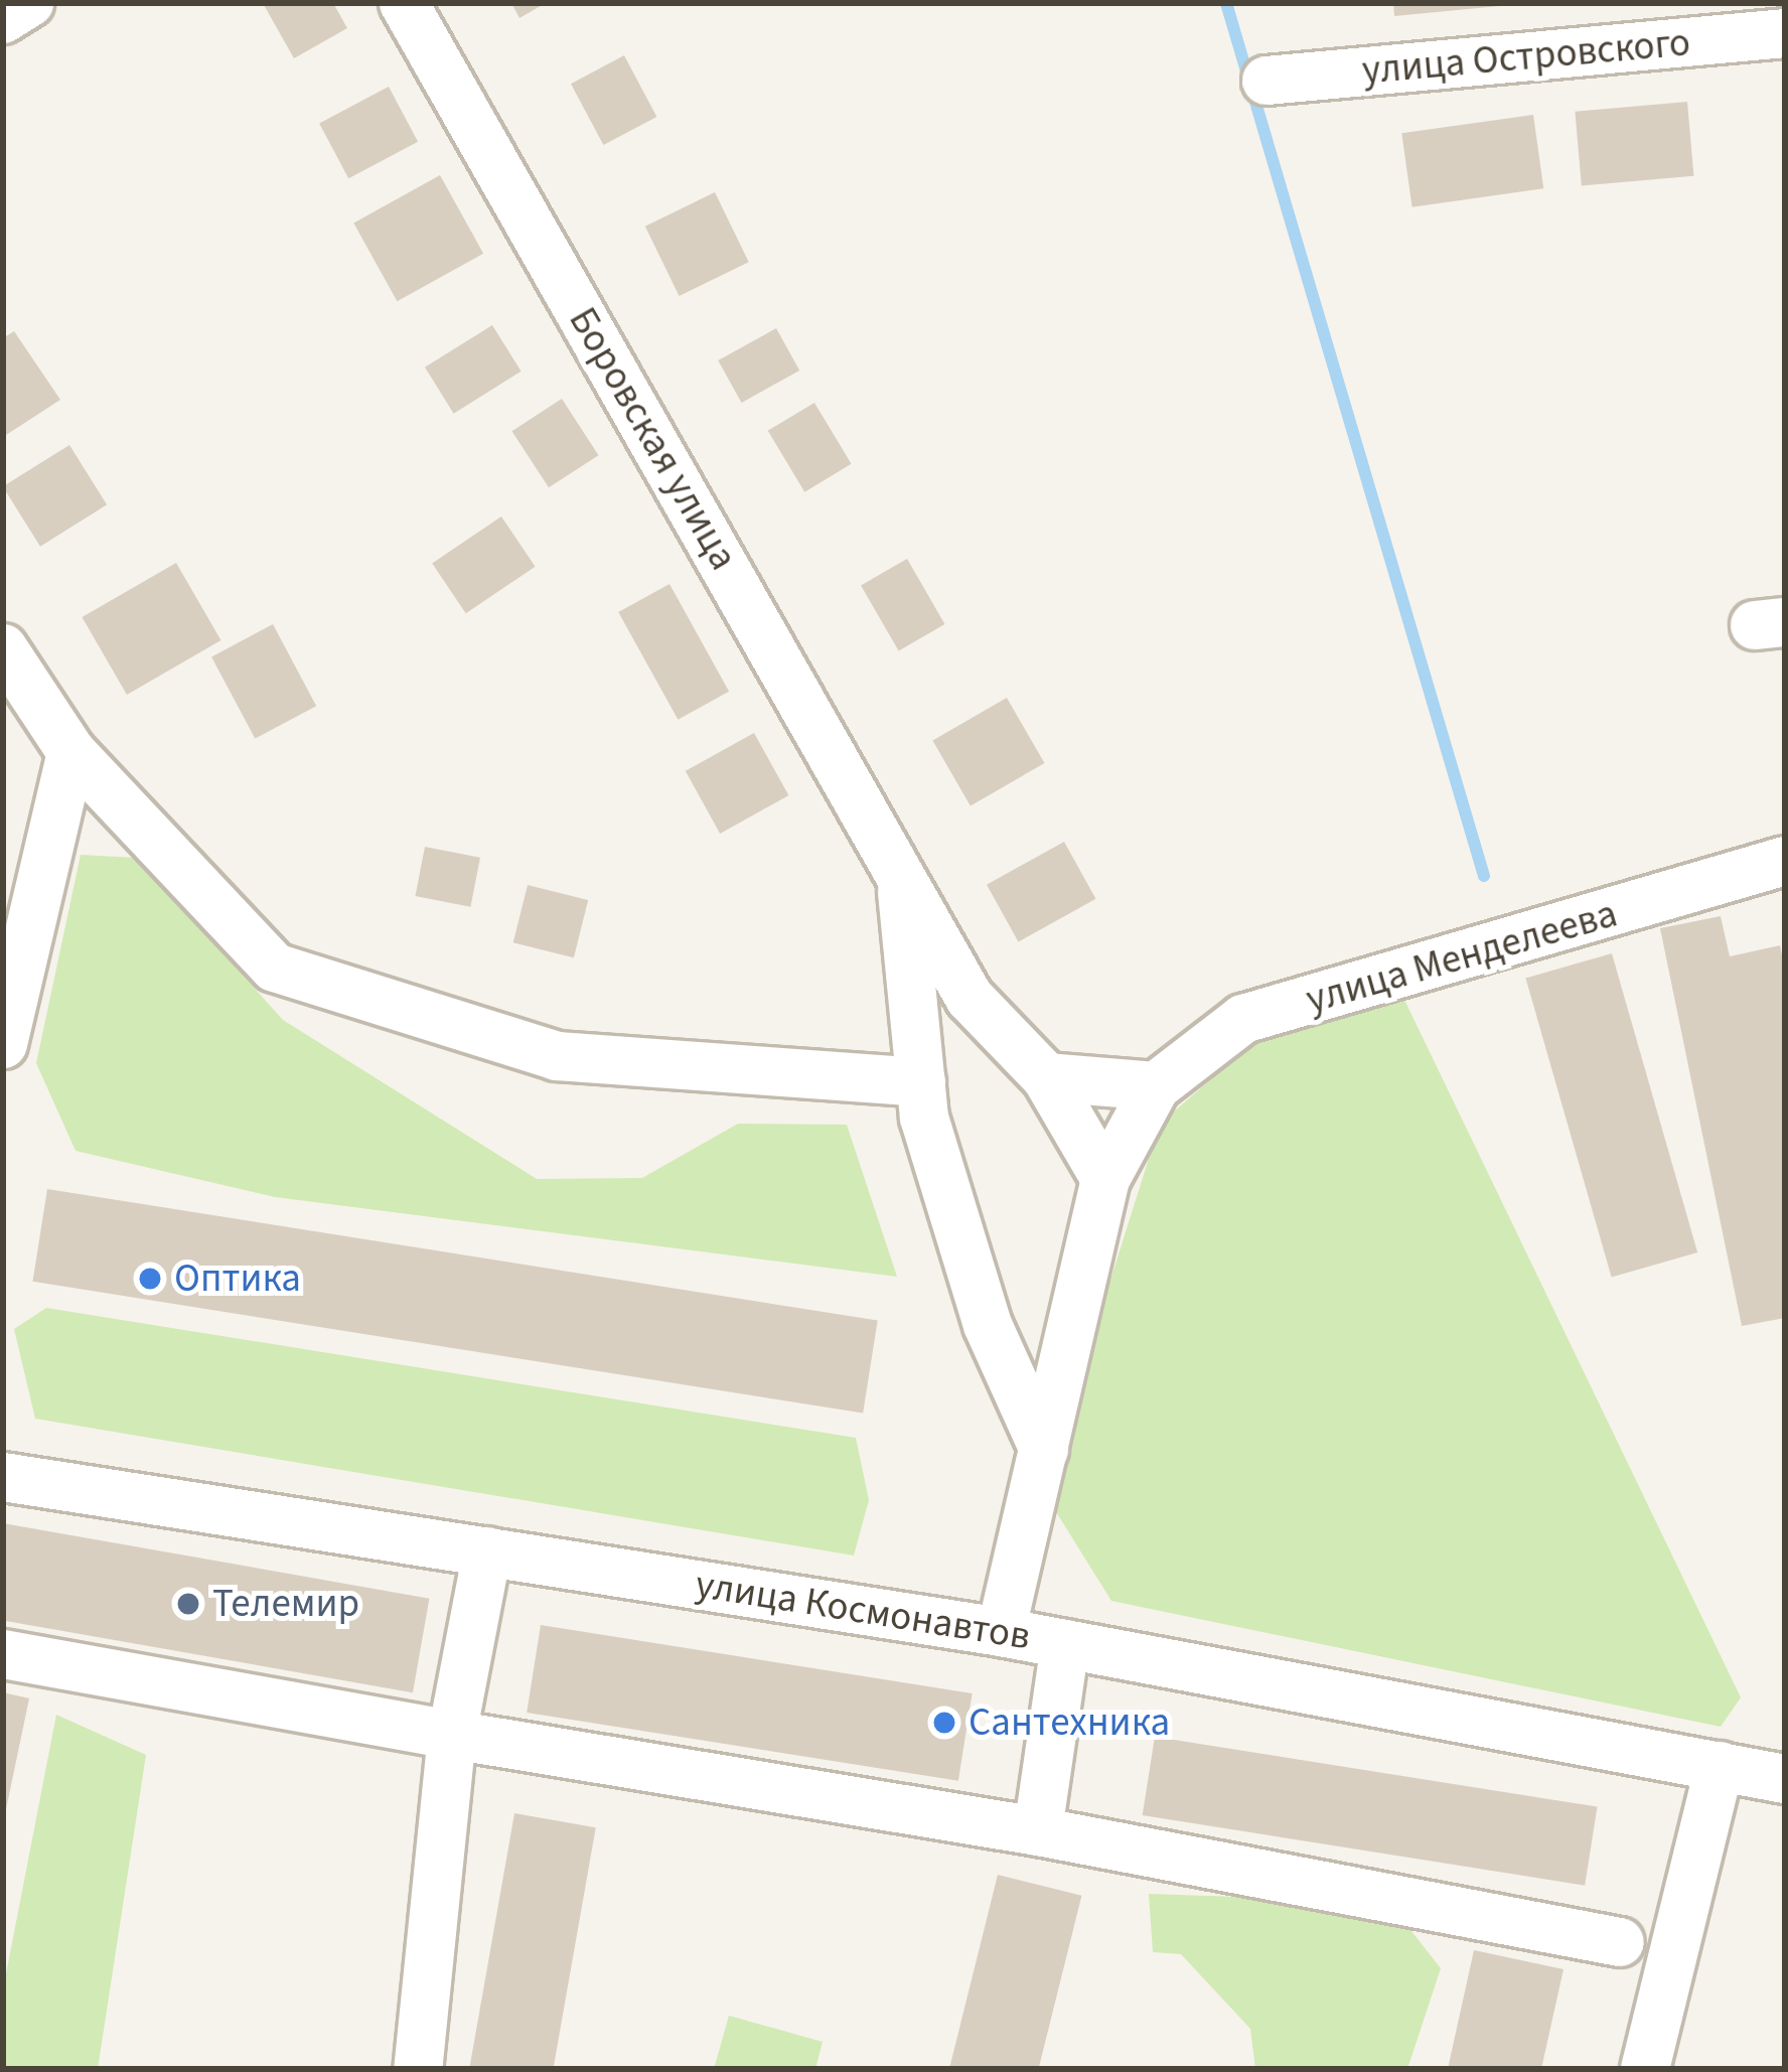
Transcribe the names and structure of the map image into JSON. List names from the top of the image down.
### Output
{
  "streets": {
    "street": [
      "улица Островского",
      "Боровская улица",
      "улица Менделеева",
      "улица Космонавтов"
    ]
  },
  "crossings": [
    ["Боровская улица", "улица Менделеева"]
  ],
  "places": ["Оптика", "Телемир", "Сантехника"]
}
